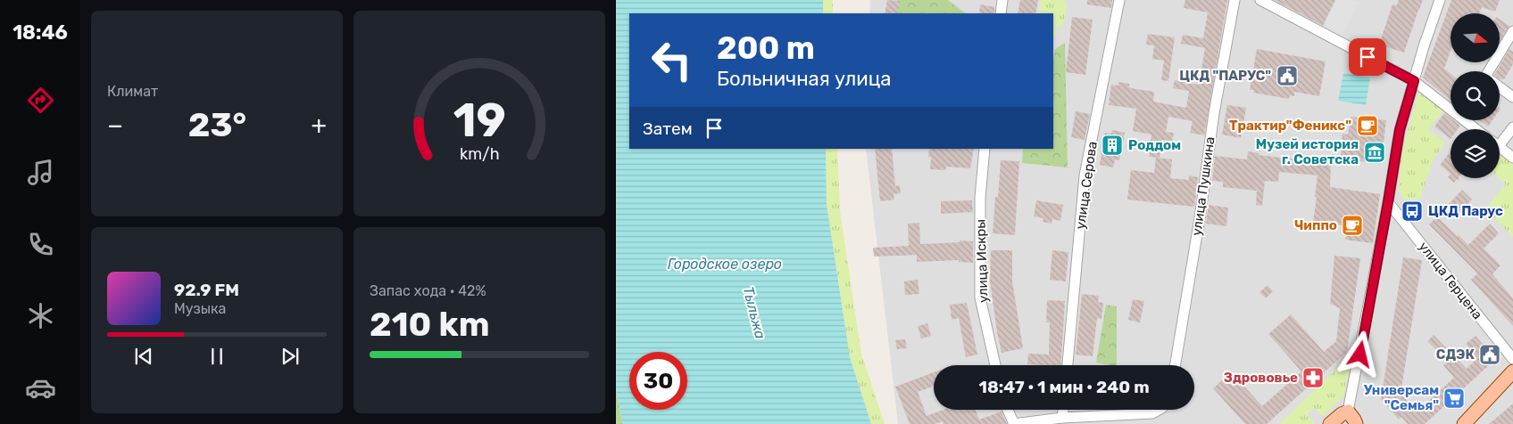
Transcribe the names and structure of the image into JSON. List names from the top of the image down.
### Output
{
  "streets": {
    "street": [
      "улица Серова",
      "улица Пушкина",
      "улица Искры",
      "улица Герцена"
    ]
  },
  "water": ["Городское озеро", "Тыльжа"],
  "places": {
    "public building": ["ЦКД \"ПАРУС\"", "СДЭК"],
    "cafe": ["Трактир\"Феникс\"", "Чиппо"],
    "building": ["Роддом"],
    "museum": ["Музей история г. Советска"],
    "bus stop": ["ЦКД Парус"],
    "pharmacy": ["Здрововье"],
    "supermarket": ["Универсам \"Семья\""]
  },
  "north": "right",
  "page": {
    "tabs": "18:46",
    "tile": [
      "Климат",
      ["Запас хода · 42%", "210 km"]
    ],
    "turn": ["200 m", "Больничная улица"],
    "heat": ["−", "23°", "+"],
    "then": "Затем",
    "song": ["92.9 FM", "Музыка"],
    "limit": "30",
    "trip": "18:47 · 1 мин · 240 m",
    "gauge": ["19", "km/h"]
  }
}
